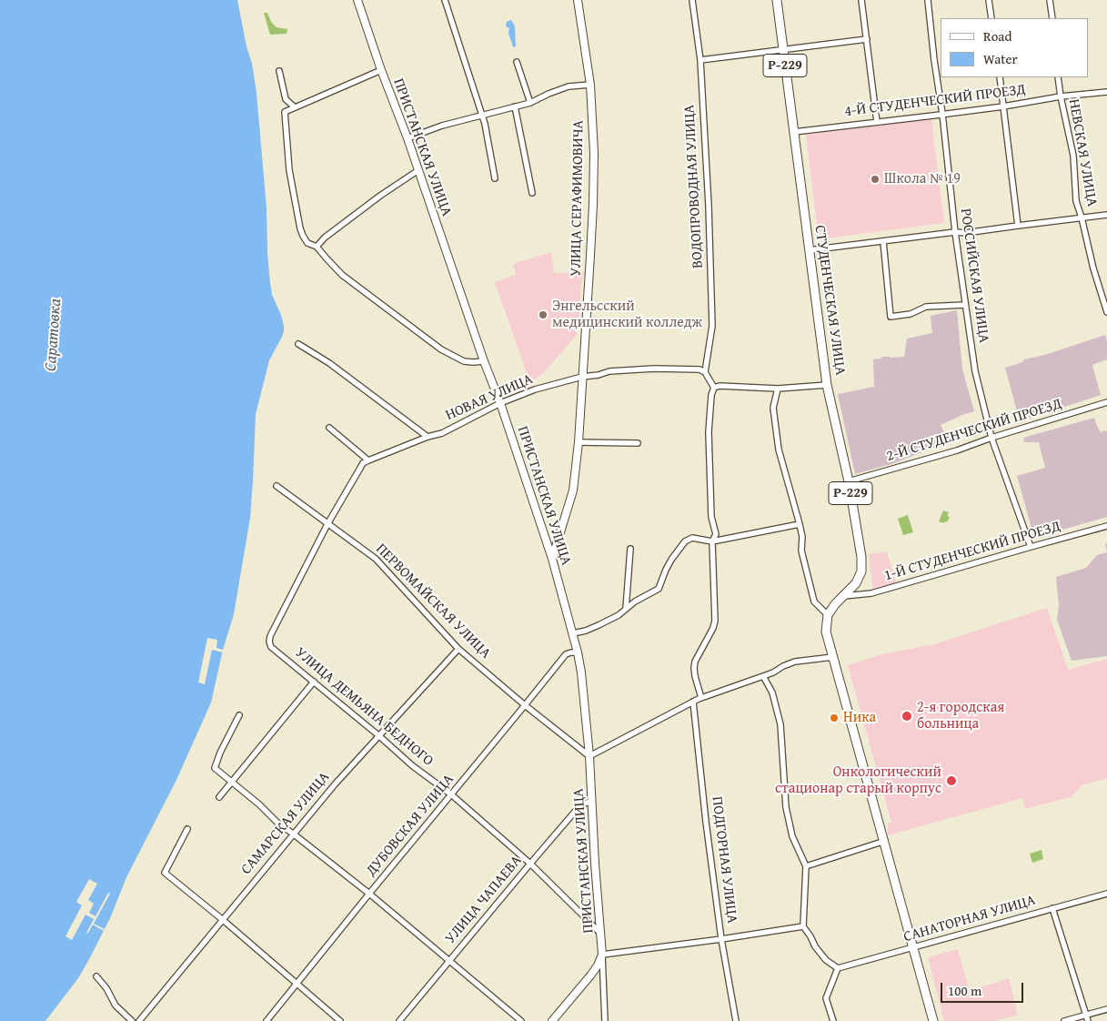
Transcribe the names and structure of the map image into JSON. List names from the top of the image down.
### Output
{
  "streets": {
    "main road": ["Р-229", "СТУДЕНЧЕСКАЯ УЛИЦА"],
    "street": [
      "4-Й СТУДЕНЧЕСКИЙ ПРОЕЗД",
      "ПРИСТАНСКАЯ УЛИЦА",
      "НЕВСКАЯ УЛИЦА",
      "ВОДОПРОВОДНАЯ УЛИЦА",
      "УЛИЦА СЕРАФИМОВИЧА",
      "РОССИЙСКАЯ УЛИЦА",
      "НОВАЯ УЛИЦА",
      "2-Й СТУДЕНЧЕСКИЙ ПРОЕЗД",
      "1-Й СТУДЕНЧЕСКИЙ ПРОЕЗД",
      "ПЕРВОМАЙСКАЯ УЛИЦА",
      "УЛИЦА ДЕМЬЯНА БЕДНОГО",
      "САМАРСКАЯ УЛИЦА",
      "ДУБОВСКАЯ УЛИЦА",
      "ПОДГОРНАЯ УЛИЦА",
      "УЛИЦА ЧАПАЕВА",
      "САНАТОРНАЯ УЛИЦА"
    ]
  },
  "crossings": [
    ["Р-229", "СТУДЕНЧЕСКАЯ УЛИЦА"],
    ["Р-229", "1-Й СТУДЕНЧЕСКИЙ ПРОЕЗД"],
    ["4-Й СТУДЕНЧЕСКИЙ ПРОЕЗД", "НЕВСКАЯ УЛИЦА"],
    ["4-Й СТУДЕНЧЕСКИЙ ПРОЕЗД", "РОССИЙСКАЯ УЛИЦА"],
    ["4-Й СТУДЕНЧЕСКИЙ ПРОЕЗД", "СТУДЕНЧЕСКАЯ УЛИЦА"],
    ["ПРИСТАНСКАЯ УЛИЦА", "УЛИЦА СЕРАФИМОВИЧА"],
    ["ПРИСТАНСКАЯ УЛИЦА", "НОВАЯ УЛИЦА"],
    ["ПРИСТАНСКАЯ УЛИЦА", "ПЕРВОМАЙСКАЯ УЛИЦА"],
    ["ПРИСТАНСКАЯ УЛИЦА", "УЛИЦА ДЕМЬЯНА БЕДНОГО"],
    ["ПРИСТАНСКАЯ УЛИЦА", "ДУБОВСКАЯ УЛИЦА"],
    ["ПРИСТАНСКАЯ УЛИЦА", "УЛИЦА ЧАПАЕВА"],
    ["ВОДОПРОВОДНАЯ УЛИЦА", "НОВАЯ УЛИЦА"],
    ["УЛИЦА СЕРАФИМОВИЧА", "НОВАЯ УЛИЦА"],
    ["РОССИЙСКАЯ УЛИЦА", "2-Й СТУДЕНЧЕСКИЙ ПРОЕЗД"],
    ["РОССИЙСКАЯ УЛИЦА", "1-Й СТУДЕНЧЕСКИЙ ПРОЕЗД"],
    ["СТУДЕНЧЕСКАЯ УЛИЦА", "2-Й СТУДЕНЧЕСКИЙ ПРОЕЗД"],
    ["СТУДЕНЧЕСКАЯ УЛИЦА", "1-Й СТУДЕНЧЕСКИЙ ПРОЕЗД"],
    ["НОВАЯ УЛИЦА", "ПЕРВОМАЙСКАЯ УЛИЦА"],
    ["НОВАЯ УЛИЦА", "УЛИЦА ДЕМЬЯНА БЕДНОГО"],
    ["ПЕРВОМАЙСКАЯ УЛИЦА", "САМАРСКАЯ УЛИЦА"],
    ["ПЕРВОМАЙСКАЯ УЛИЦА", "ДУБОВСКАЯ УЛИЦА"],
    ["УЛИЦА ДЕМЬЯНА БЕДНОГО", "САМАРСКАЯ УЛИЦА"],
    ["УЛИЦА ДЕМЬЯНА БЕДНОГО", "ДУБОВСКАЯ УЛИЦА"],
    ["УЛИЦА ДЕМЬЯНА БЕДНОГО", "УЛИЦА ЧАПАЕВА"]
  ],
  "water": ["Саратовка"],
  "places": [
    "Школа № 19",
    "Энгельсский медицинский колледж",
    "2-я городская больница",
    "Ника",
    "Онкологический стационар старый корпус"
  ],
  "legend": ["Road", "Water"],
  "scale_bar": "100 m"
}
